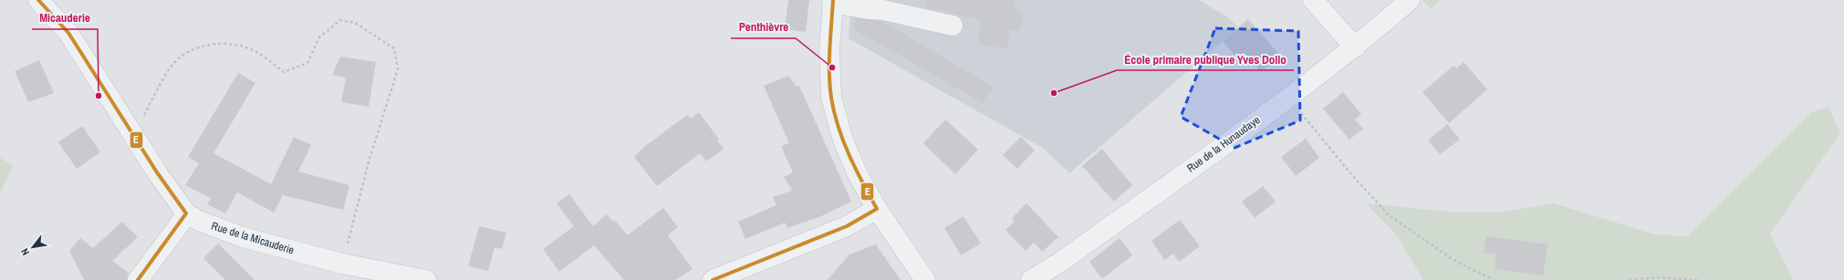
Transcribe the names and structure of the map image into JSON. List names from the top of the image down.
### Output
{
  "streets": {
    "street": ["Rue de la Hunaudaye", "Rue de la Micauderie"]
  },
  "places": ["Penthièvre", "École primaire publique Yves Dollo", "Micauderie"],
  "lines": ["transit line E"],
  "north": "bottom left"
}
